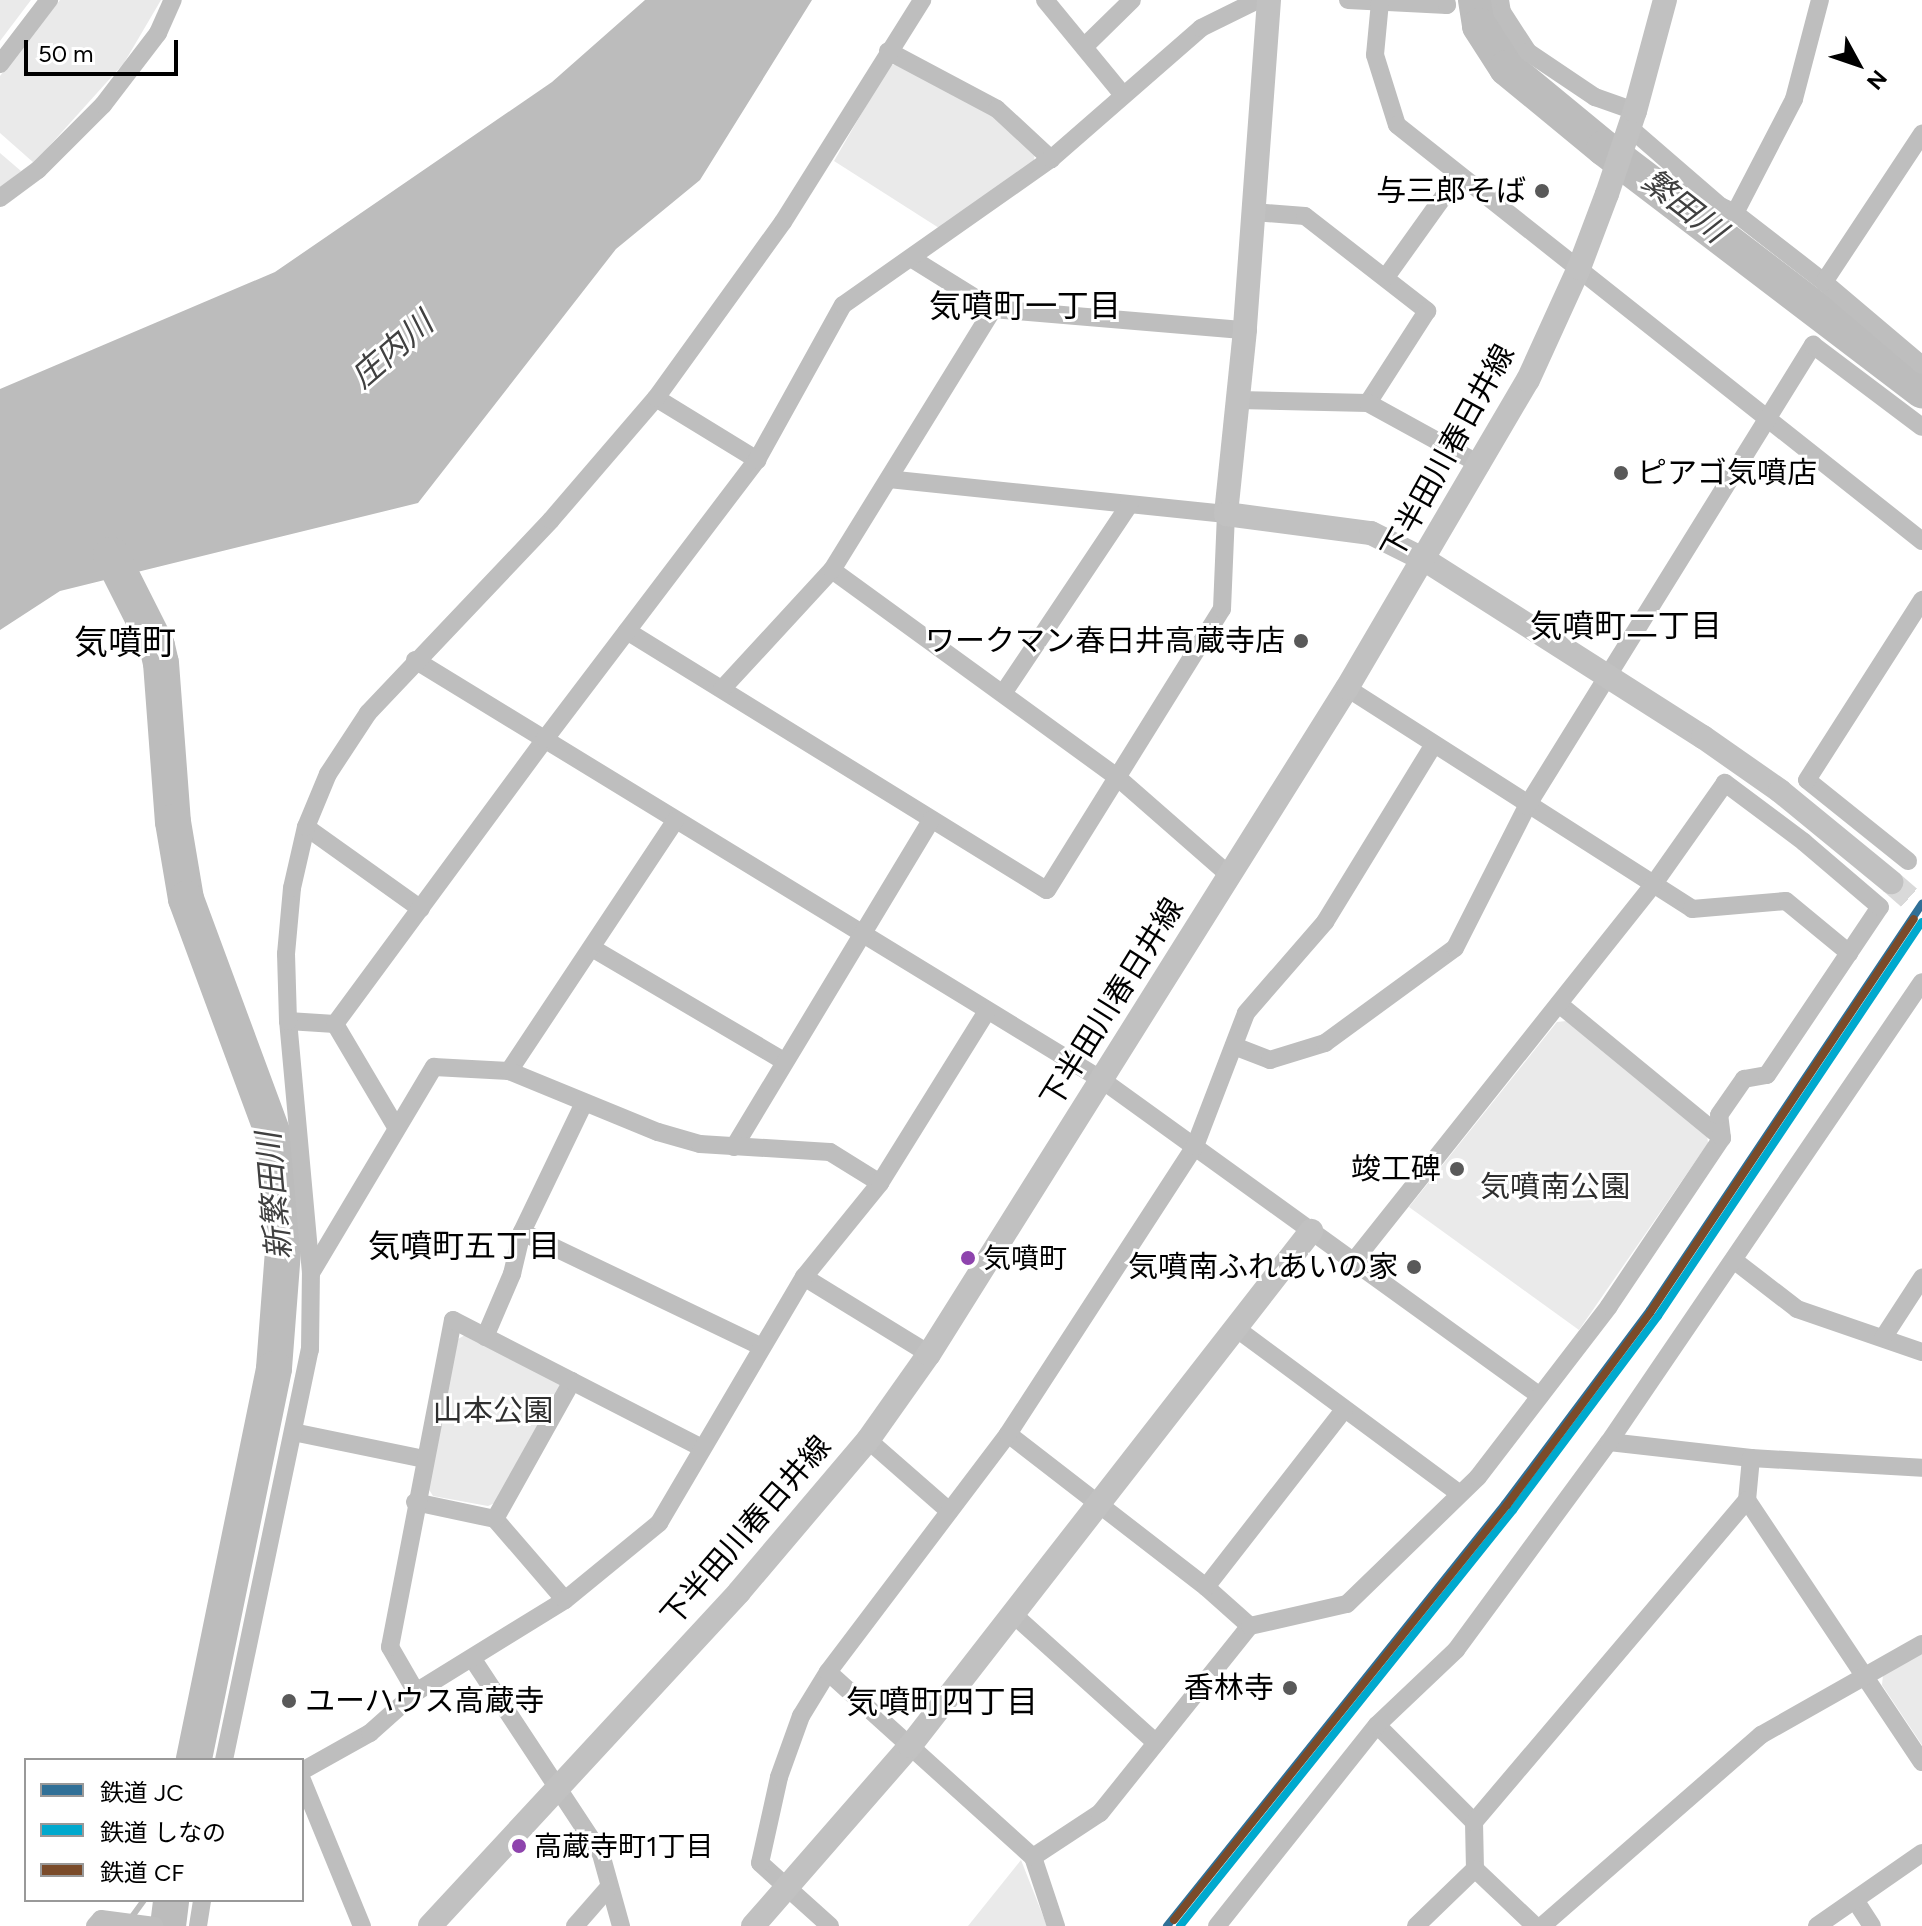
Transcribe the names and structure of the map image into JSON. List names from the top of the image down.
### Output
{
  "streets": {
    "main road": ["下半田川春日井線"]
  },
  "districts": [
    "気噴町一丁目",
    "気噴町二丁目",
    "気噴町",
    "気噴町五丁目",
    "気噴町四丁目"
  ],
  "water": ["繁田川", "庄内川", "新繁田川"],
  "parks": ["気噴南公園", "山本公園"],
  "places": [
    "与三郎そば",
    "ピアゴ気噴店",
    "ワークマン春日井高蔵寺店",
    "竣工碑",
    "気噴町",
    "気噴南ふれあいの家",
    "香林寺",
    "ユーハウス高蔵寺",
    "高蔵寺町1丁目"
  ],
  "lines": ["rail line JC", "rail line CF", "rail line しなの"],
  "legend": ["鉄道 JC", "鉄道 しなの", "鉄道 CF"],
  "scale_bar": "50 m",
  "north": "bottom right"
}
